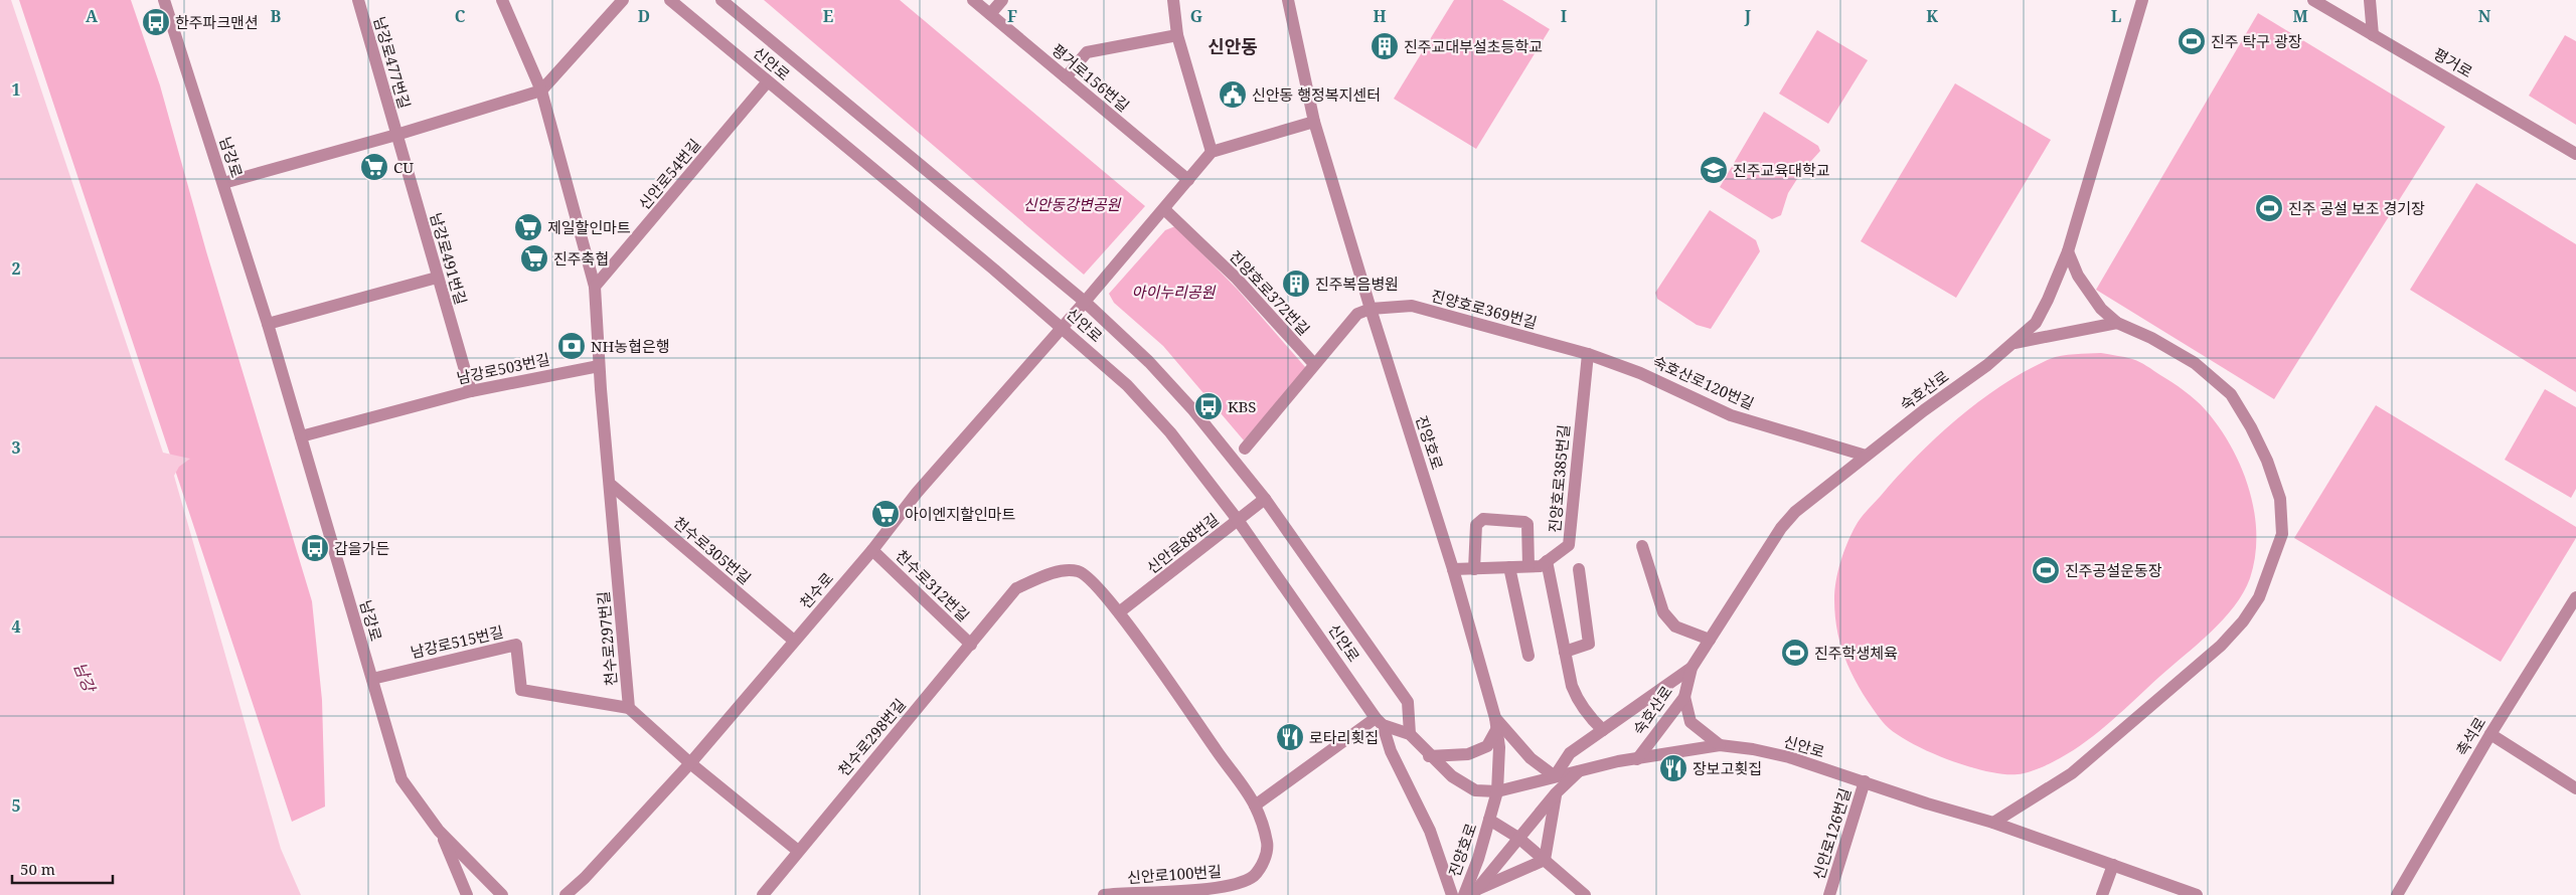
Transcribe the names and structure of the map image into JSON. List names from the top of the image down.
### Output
{
  "streets": {
    "street": [
      "남강로477번길",
      "평거로",
      "신안로",
      "평거로156번길",
      "남강로",
      "신안로54번길",
      "남강로491번길",
      "진양호로372번길",
      "진양호로369번길",
      "남강로503번길",
      "숙호산로120번길",
      "숙호산로",
      "진양호로",
      "진양호로385번길",
      "신안로88번길",
      "천수로305번길",
      "천수로312번길",
      "천수로",
      "천수로297번길",
      "남강로515번길",
      "촉석로",
      "천수로298번길",
      "신안로126번길",
      "신안로100번길"
    ]
  },
  "crossings": [
    ["남강로477번길", "남강로491번길"],
    ["신안로", "신안로54번길"],
    ["신안로", "숙호산로"],
    ["신안로", "진양호로"],
    ["신안로", "신안로88번길"],
    ["신안로", "천수로"],
    ["신안로", "신안로126번길"],
    ["평거로156번길", "천수로"],
    ["남강로", "남강로503번길"],
    ["남강로", "남강로515번길"],
    ["남강로491번길", "남강로503번길"],
    ["진양호로372번길", "천수로"],
    ["진양호로369번길", "숙호산로120번길"],
    ["진양호로369번길", "진양호로"],
    ["진양호로369번길", "진양호로385번길"],
    ["숙호산로120번길", "숙호산로"],
    ["숙호산로120번길", "진양호로385번길"],
    ["진양호로", "진양호로385번길"],
    ["신안로88번길", "신안로100번길"],
    ["천수로305번길", "천수로"],
    ["천수로305번길", "천수로297번길"],
    ["천수로312번길", "천수로"],
    ["천수로312번길", "천수로298번길"],
    ["천수로297번길", "남강로515번길"]
  ],
  "districts": ["신안동"],
  "water": ["남강"],
  "parks": ["신안동강변공원", "아이누리공원"],
  "places": {
    "bus stop": ["한주파크맨션", "KBS", "갑을가든"],
    "sports": [
      "진주 탁구 광장",
      "진주 공설 보조 경기장",
      "진주공설운동장",
      "진주학생체육"
    ],
    "building": ["진주교대부설초등학교", "진주복음병원"],
    "public building": ["신안동 행정복지센터"],
    "supermarket": [
      "CU",
      "제일할인마트",
      "진주축협",
      "아이엔지할인마트"
    ],
    "school or university": ["진주교육대학교"],
    "bank": ["NH농협은행"],
    "restaurant": ["로타리횟집", "장보고횟집"]
  },
  "scale_bar": "50 m",
  "grid": {
    "columns": [
      "A",
      "B",
      "C",
      "D",
      "E",
      "F",
      "G",
      "H",
      "I",
      "J",
      "K",
      "L",
      "M",
      "N"
    ],
    "rows": [
      "1",
      "2",
      "3",
      "4",
      "5"
    ]
  }
}
